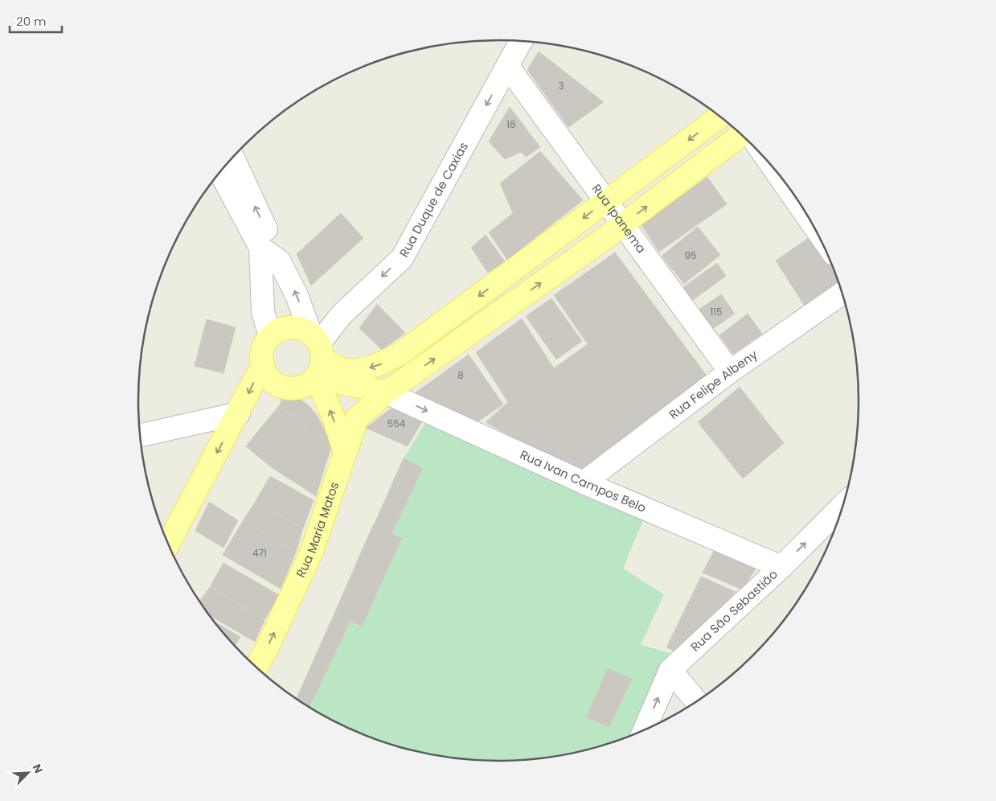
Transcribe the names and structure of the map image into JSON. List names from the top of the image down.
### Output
{
  "streets": {
    "main road": ["Rua Maria Matos"],
    "street": [
      "Rua Duque de Caxias",
      "Rua Ipanema",
      "Rua Felipe Albeny",
      "Rua Ivan Campos Belo",
      "Rua São Sebastião"
    ]
  },
  "crossings": [
    ["Rua Duque de Caxias", "Rua Ipanema"],
    ["Rua Ipanema", "Rua Felipe Albeny"],
    ["Rua Ipanema", "Rua Maria Matos"],
    ["Rua Felipe Albeny", "Rua Ivan Campos Belo"],
    ["Rua Ivan Campos Belo", "Rua Maria Matos"],
    ["Rua Ivan Campos Belo", "Rua São Sebastião"]
  ],
  "one_way": ["Rua Duque de Caxias", "Rua Ivan Campos Belo", "Rua São Sebastião"],
  "house_numbers": [
    "3",
    "16",
    "95",
    "115",
    "8",
    "554",
    "471"
  ],
  "scale_bar": "20 m",
  "north": "top right"
}
